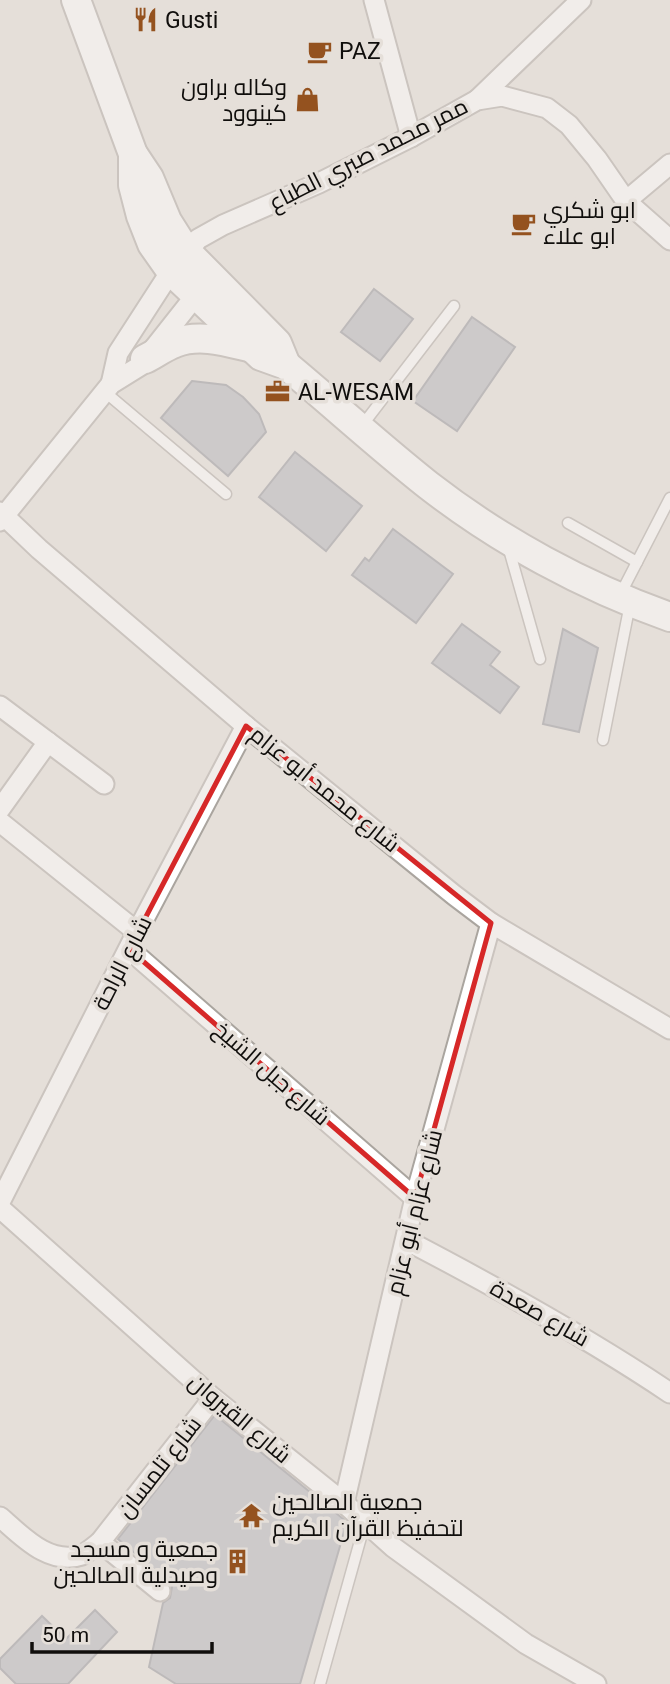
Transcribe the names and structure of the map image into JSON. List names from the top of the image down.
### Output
{
  "streets": {
    "street": [
      "ممر محمد صبري الطباع",
      "شارع محمد أبو عزام",
      "شارع الراحة",
      "شارع جبل الشيخ",
      "شارع عزام أبو عزام",
      "شارع صعدة",
      "شارع القيروان",
      "شارع تلمسان"
    ]
  },
  "crossings": [
    ["شارع محمد أبو عزام", "شارع الراحة"],
    ["شارع محمد أبو عزام", "شارع عزام أبو عزام"],
    ["شارع الراحة", "شارع جبل الشيخ"],
    ["شارع جبل الشيخ", "شارع عزام أبو عزام"],
    ["شارع عزام أبو عزام", "شارع صعدة"],
    ["شارع عزام أبو عزام", "شارع القيروان"],
    ["شارع القيروان", "شارع تلمسان"]
  ],
  "places": {
    "restaurant": ["Gusti"],
    "cafe": ["PAZ", "ابو شكري ابو علاء"],
    "shop": ["وكاله براون كينوود"],
    "office": ["AL-WESAM"],
    "temple": ["جمعية الصالحين لتحفيظ القرآن الكريم"],
    "building": ["جمعية و مسجد وصيدلية الصالحين"]
  },
  "scale_bar": "50 m"
}
